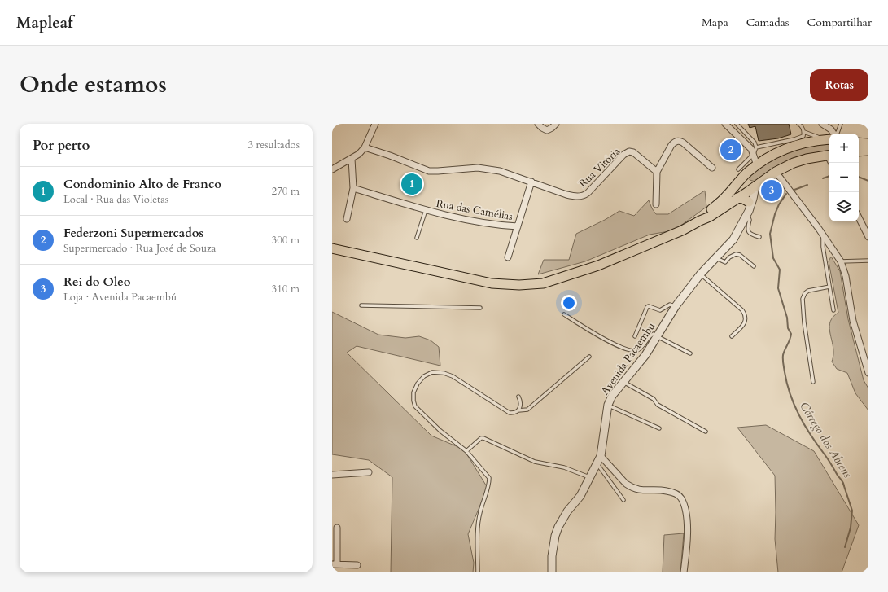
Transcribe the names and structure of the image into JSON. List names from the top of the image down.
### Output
{
  "streets": {
    "street": ["Rua Vitória", "Rua das Camélias", "Avenida Pacaembu"]
  },
  "water": ["Córrego dos Abreus"],
  "page": {
    "header": "Mapleaf",
    "nav": ["Mapa", "Camadas", "Compartilhar"],
    "title": "Onde estamos",
    "buttons": "Rotas",
    "heading": ["Por perto", "3 resultados"],
    "map_buttons": ["+", "−"],
    "pins": ["2", "1", "3"],
    "list": [
      {
        "mark": "1",
        "name": "Condominio Alto de Franco",
        "note": "Local · Rua das Violetas",
        "value": "270 m"
      },
      {
        "mark": "2",
        "name": "Federzoni Supermercados",
        "note": "Supermercado · Rua José de Souza",
        "value": "300 m"
      },
      {
        "mark": "3",
        "name": "Rei do Oleo",
        "note": "Loja · Avenida Pacaembú",
        "value": "310 m"
      }
    ]
  }
}
